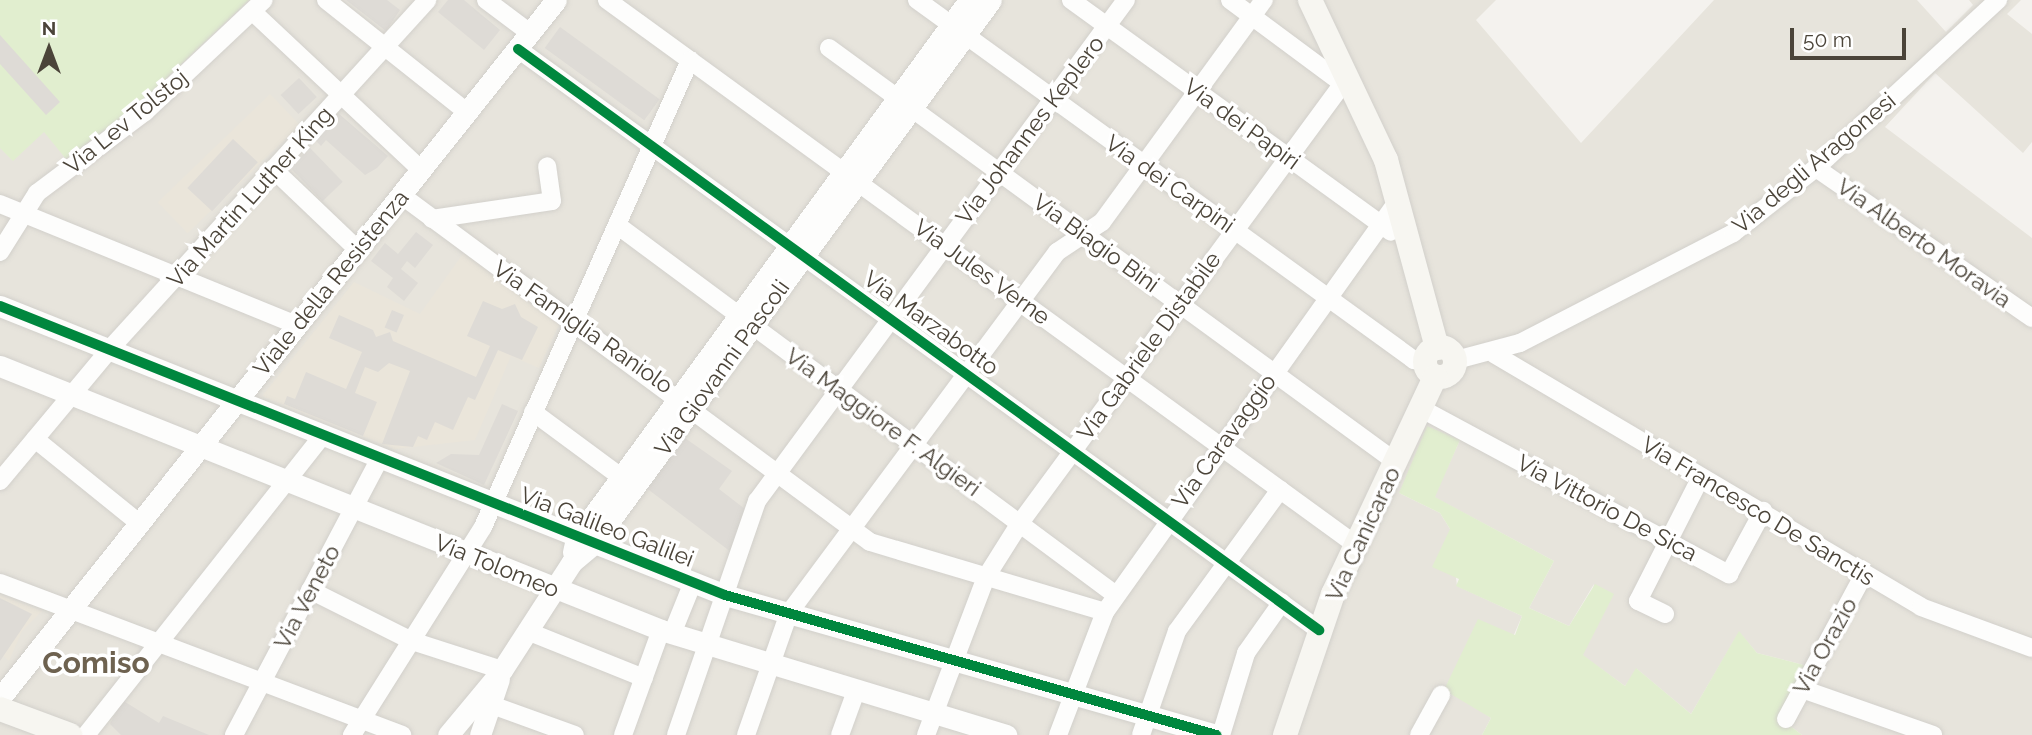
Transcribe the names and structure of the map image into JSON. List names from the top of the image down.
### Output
{
  "streets": {
    "main road": ["Via Canicarao"],
    "street": [
      "Via Lev Tolstoj",
      "Via dei Papiri",
      "Via Johannes Keplero",
      "Via degli Aragonesi",
      "Via dei Carpini",
      "Via Martin Luther King",
      "Via Biagio Bini",
      "Via Alberto Moravia",
      "Via Jules Verne",
      "Viale della Resistenza",
      "Via Marzabotto",
      "Via Famiglia Raniolo",
      "Via Gabriele Distabile",
      "Via Giovanni Pascoli",
      "Via Maggiore F. Algieri",
      "Via Caravaggio",
      "Via Vittorio De Sica",
      "Via Francesco De Sanctis",
      "Via Galileo Galilei",
      "Via Tolomeo",
      "Via Veneto",
      "Via Orazio"
    ]
  },
  "crossings": [
    ["Via dei Papiri", "Via Johannes Keplero"],
    ["Via dei Papiri", "Via Gabriele Distabile"],
    ["Via dei Papiri", "Via Caravaggio"],
    ["Via Johannes Keplero", "Via dei Carpini"],
    ["Via Johannes Keplero", "Via Biagio Bini"],
    ["Via Johannes Keplero", "Via Jules Verne"],
    ["Via Johannes Keplero", "Via Marzabotto"],
    ["Via Johannes Keplero", "Via Famiglia Raniolo"],
    ["Via Johannes Keplero", "Via Maggiore F. Algieri"],
    ["Via Johannes Keplero", "Via Galileo Galilei"],
    ["Via Johannes Keplero", "Via Tolomeo"],
    ["Via degli Aragonesi", "Via dei Carpini"],
    ["Via degli Aragonesi", "Via Alberto Moravia"],
    ["Via degli Aragonesi", "Via Francesco De Sanctis"],
    ["Via degli Aragonesi", "Via Canicarao"],
    ["Via dei Carpini", "Via Gabriele Distabile"],
    ["Via dei Carpini", "Via Giovanni Pascoli"],
    ["Via dei Carpini", "Via Caravaggio"],
    ["Via dei Carpini", "Via Canicarao"],
    ["Via Martin Luther King", "Via Galileo Galilei"],
    ["Via Martin Luther King", "Via Tolomeo"],
    ["Via Biagio Bini", "Via Gabriele Distabile"],
    ["Via Biagio Bini", "Via Giovanni Pascoli"],
    ["Via Biagio Bini", "Via Caravaggio"],
    ["Via Biagio Bini", "Via Canicarao"],
    ["Via Jules Verne", "Via Gabriele Distabile"],
    ["Via Jules Verne", "Via Giovanni Pascoli"],
    ["Via Jules Verne", "Via Caravaggio"],
    ["Via Jules Verne", "Via Canicarao"],
    ["Viale della Resistenza", "Via Marzabotto"],
    ["Viale della Resistenza", "Via Famiglia Raniolo"],
    ["Viale della Resistenza", "Via Galileo Galilei"],
    ["Viale della Resistenza", "Via Tolomeo"],
    ["Via Marzabotto", "Via Gabriele Distabile"],
    ["Via Marzabotto", "Via Giovanni Pascoli"],
    ["Via Marzabotto", "Via Caravaggio"],
    ["Via Marzabotto", "Via Canicarao"],
    ["Via Famiglia Raniolo", "Via Gabriele Distabile"],
    ["Via Famiglia Raniolo", "Via Giovanni Pascoli"],
    ["Via Famiglia Raniolo", "Via Caravaggio"],
    ["Via Gabriele Distabile", "Via Maggiore F. Algieri"],
    ["Via Gabriele Distabile", "Via Galileo Galilei"],
    ["Via Gabriele Distabile", "Via Tolomeo"],
    ["Via Giovanni Pascoli", "Via Maggiore F. Algieri"],
    ["Via Giovanni Pascoli", "Via Galileo Galilei"],
    ["Via Giovanni Pascoli", "Via Tolomeo"],
    ["Via Maggiore F. Algieri", "Via Caravaggio"],
    ["Via Caravaggio", "Via Galileo Galilei"],
    ["Via Vittorio De Sica", "Via Francesco De Sanctis"],
    ["Via Vittorio De Sica", "Via Canicarao"],
    ["Via Francesco De Sanctis", "Via Orazio"],
    ["Via Galileo Galilei", "Via Veneto"],
    ["Via Tolomeo", "Via Veneto"]
  ],
  "districts": ["Comiso"],
  "scale_bar": "50 m",
  "north": "top"
}
